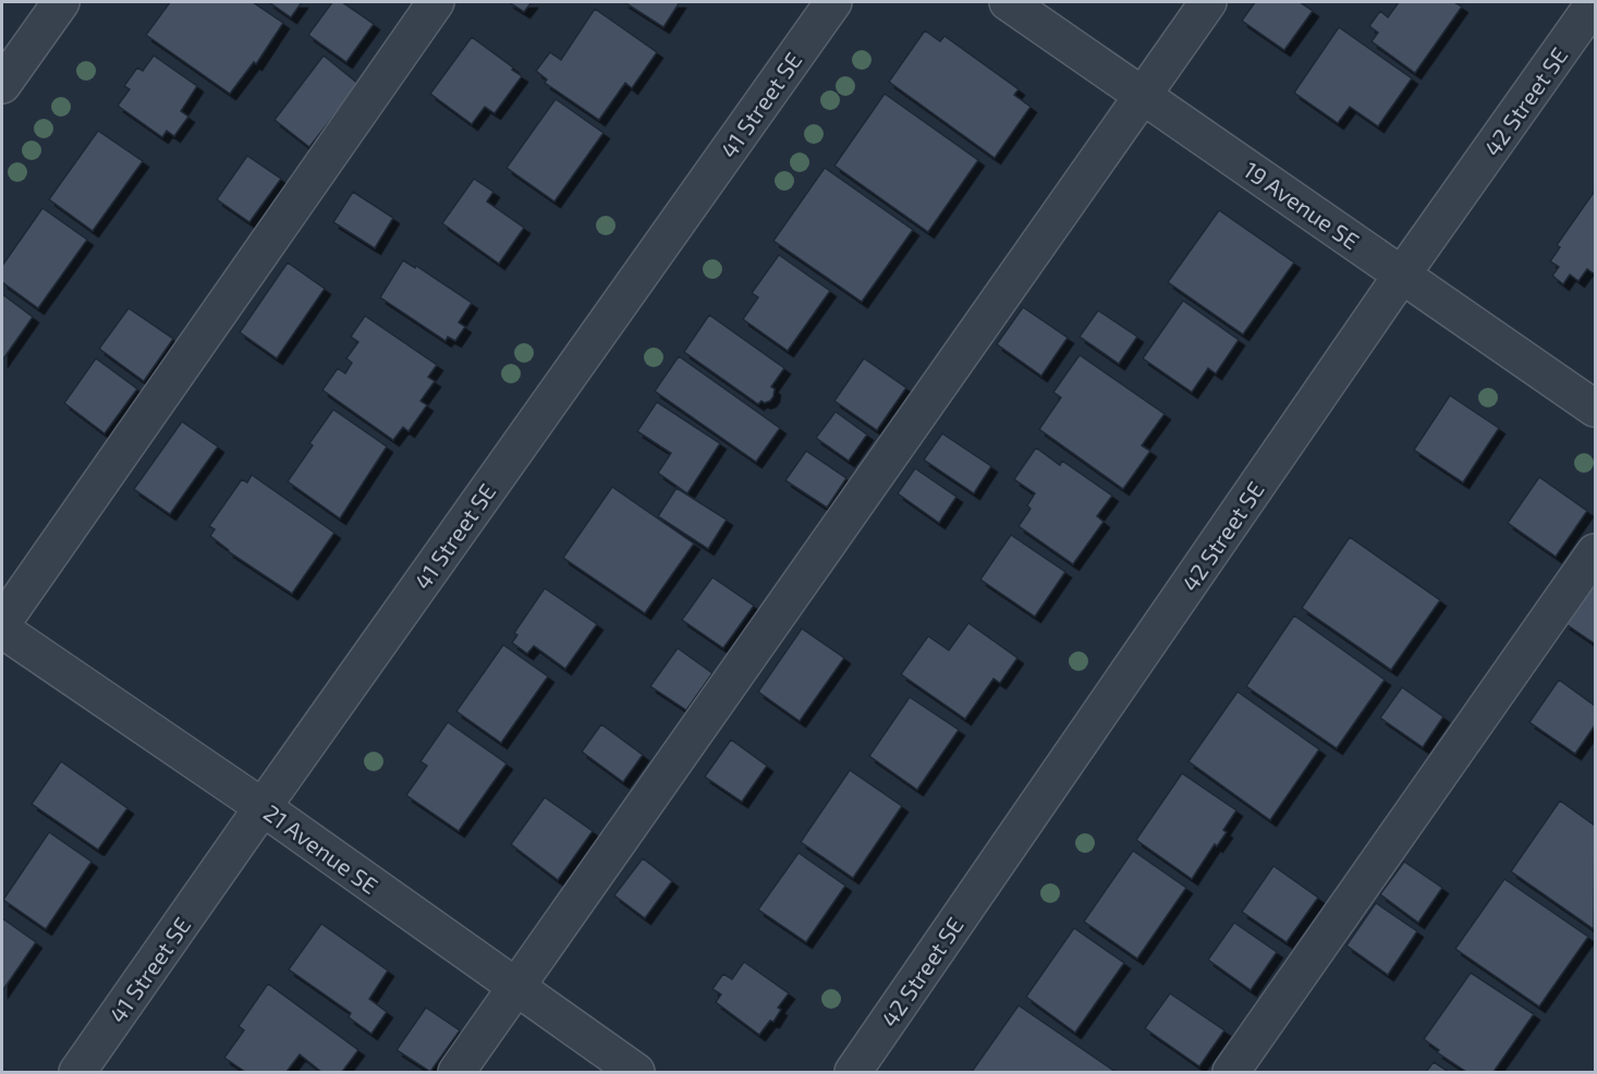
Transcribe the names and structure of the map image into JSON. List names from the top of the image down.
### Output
{
  "streets": {
    "street": [
      "42 Street SE",
      "41 Street SE",
      "19 Avenue SE",
      "21 Avenue SE"
    ]
  },
  "crossings": [
    ["42 Street SE", "19 Avenue SE"],
    ["41 Street SE", "21 Avenue SE"]
  ]
}
